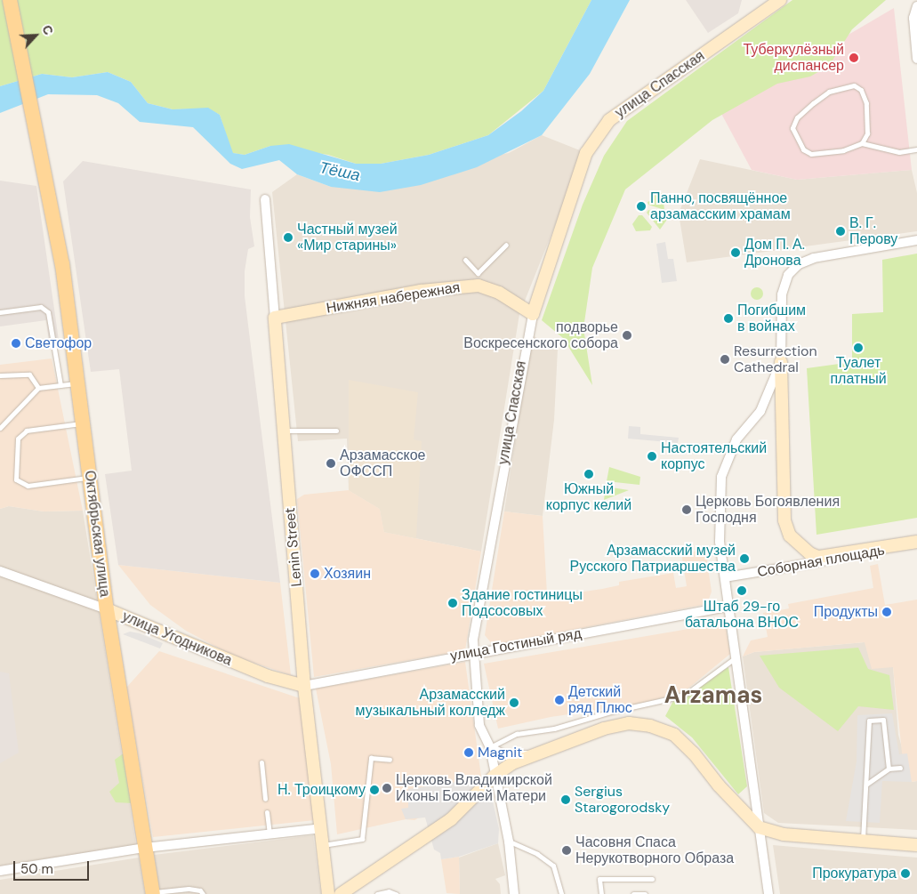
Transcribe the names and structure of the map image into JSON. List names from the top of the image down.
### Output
{
  "streets": {
    "main road": ["Октябрьская улица"],
    "street": [
      "улица Спасская",
      "Нижняя набережная",
      "Lenin Street",
      "Соборная площадь",
      "улица Угодникова",
      "улица Гостиный ряд"
    ]
  },
  "crossings": [
    ["улица Спасская", "Нижняя набережная"],
    ["улица Спасская", "улица Гостиный ряд"],
    ["Нижняя набережная", "Lenin Street"],
    ["Октябрьская улица", "улица Угодникова"],
    ["Lenin Street", "улица Угодникова"],
    ["Lenin Street", "улица Гостиный ряд"],
    ["Соборная площадь", "улица Гостиный ряд"],
    ["улица Угодникова", "улица Гостиный ряд"]
  ],
  "districts": ["Arzamas"],
  "water": ["Тёша"],
  "places": [
    "Туберкулёзный диспансер",
    "Панно, посвящённое арзамасским храмам",
    "В. Г. Перову",
    "Частный музей «Мир старины»",
    "Дом П. А. Дронова",
    "Погибшим в войнах",
    "подворье Воскресенского собора",
    "Светофор",
    "Туалет платный",
    "Resurrection Cathedral",
    "Настоятельский корпус",
    "Арзамасское ОФССП",
    "Южный корпус келий",
    "Церковь Богоявления Господня",
    "Арзамасский музей Русского Патриаршества",
    "Хозяин",
    "Штаб 29-го батальона ВНОС",
    "Здание гостиницы Подсосовых",
    "Продукты",
    "Детский ряд Плюс",
    "Арзамасский музыкальный колледж",
    "Magnit",
    "Церковь Владимирской Иконы Божией Матери",
    "Н. Троицкому",
    "Sergius Starogorodsky",
    "Часовня Спаса Нерукотворного Образа",
    "Прокуратура"
  ],
  "scale_bar": "50 m",
  "north": "top right"
}
